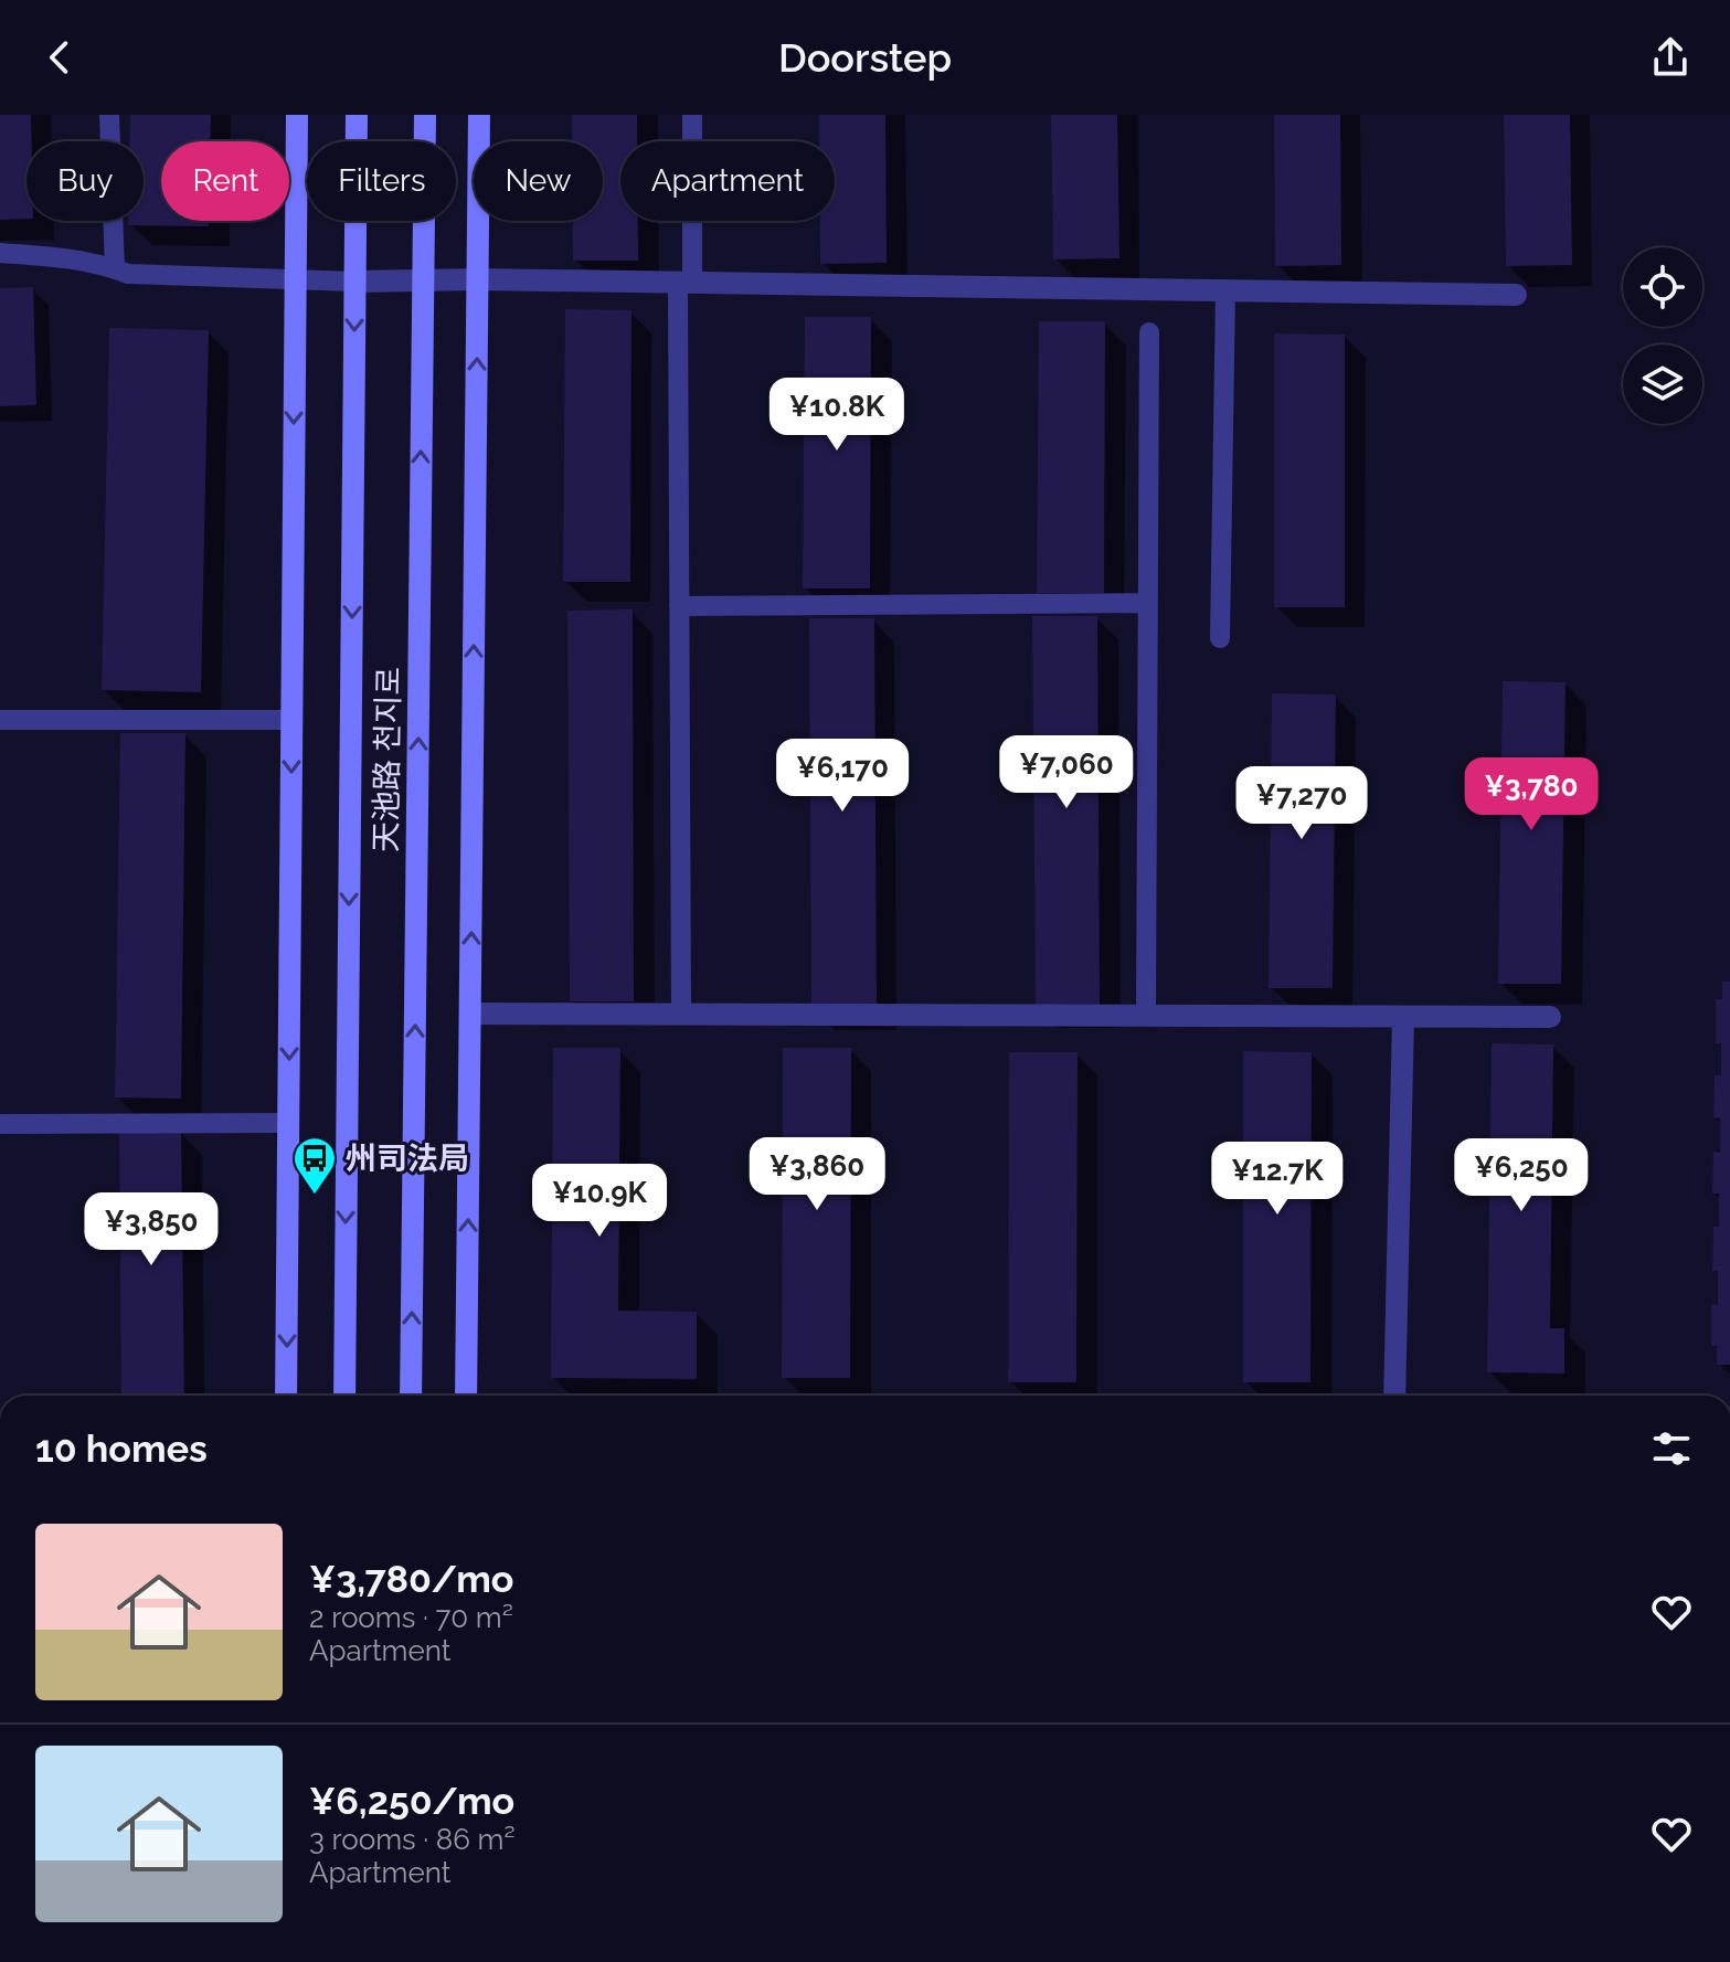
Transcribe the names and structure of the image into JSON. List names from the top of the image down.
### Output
{
  "streets": {
    "street": ["天池路 천지로"]
  },
  "places": {
    "bus stop": ["州司法局"]
  },
  "page": {
    "header": "Doorstep",
    "chip": [
      "Buy",
      "Rent",
      "Filters",
      "New",
      "Apartment"
    ],
    "price": [
      "¥10.8K",
      "¥7,060",
      "¥6,170",
      "¥3,780",
      "¥7,270",
      "¥3,860",
      "¥6,250",
      "¥12.7K",
      "¥10.9K",
      "¥3,850"
    ],
    "heading": "10 homes",
    "list": [
      {
        "name": "¥3,780/mo",
        "note": "2 rooms · 70 m² · Apartment"
      },
      {
        "name": "¥6,250/mo",
        "note": "3 rooms · 86 m² · Apartment"
      }
    ]
  }
}
